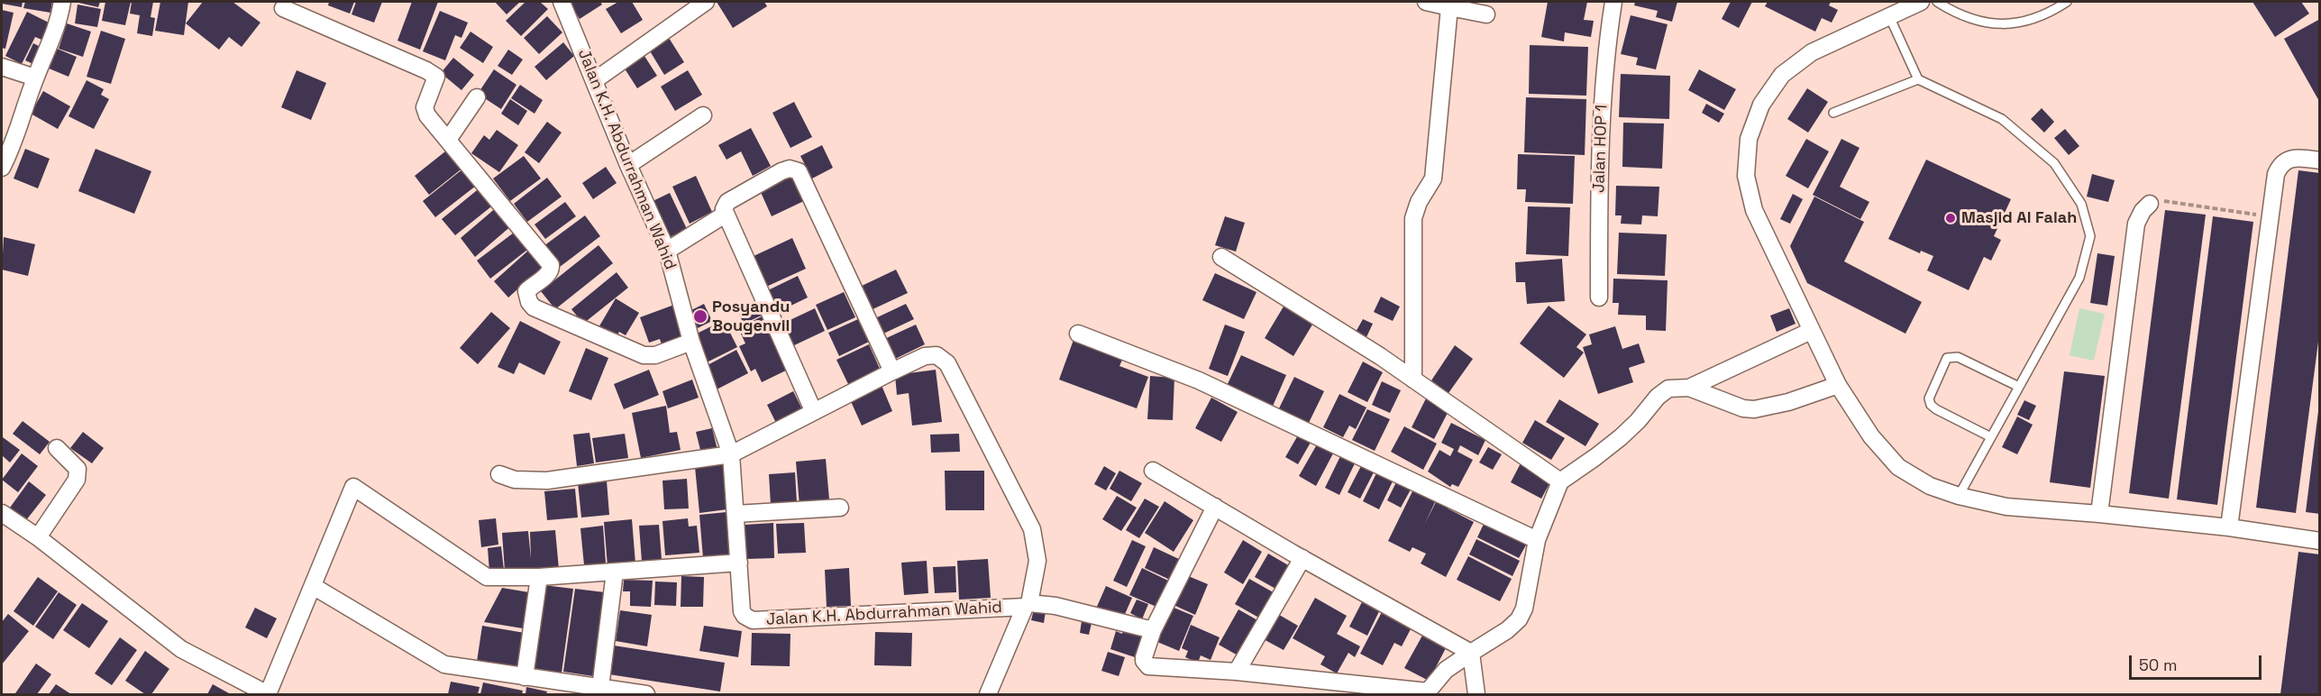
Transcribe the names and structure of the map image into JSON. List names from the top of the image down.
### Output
{
  "streets": {
    "street": ["Jalan HOP 1", "Jalan K.H. Abdurrahman Wahid"]
  },
  "places": ["Masjid Al Falah", "Posyandu Bougenvil"],
  "scale_bar": "50 m"
}
